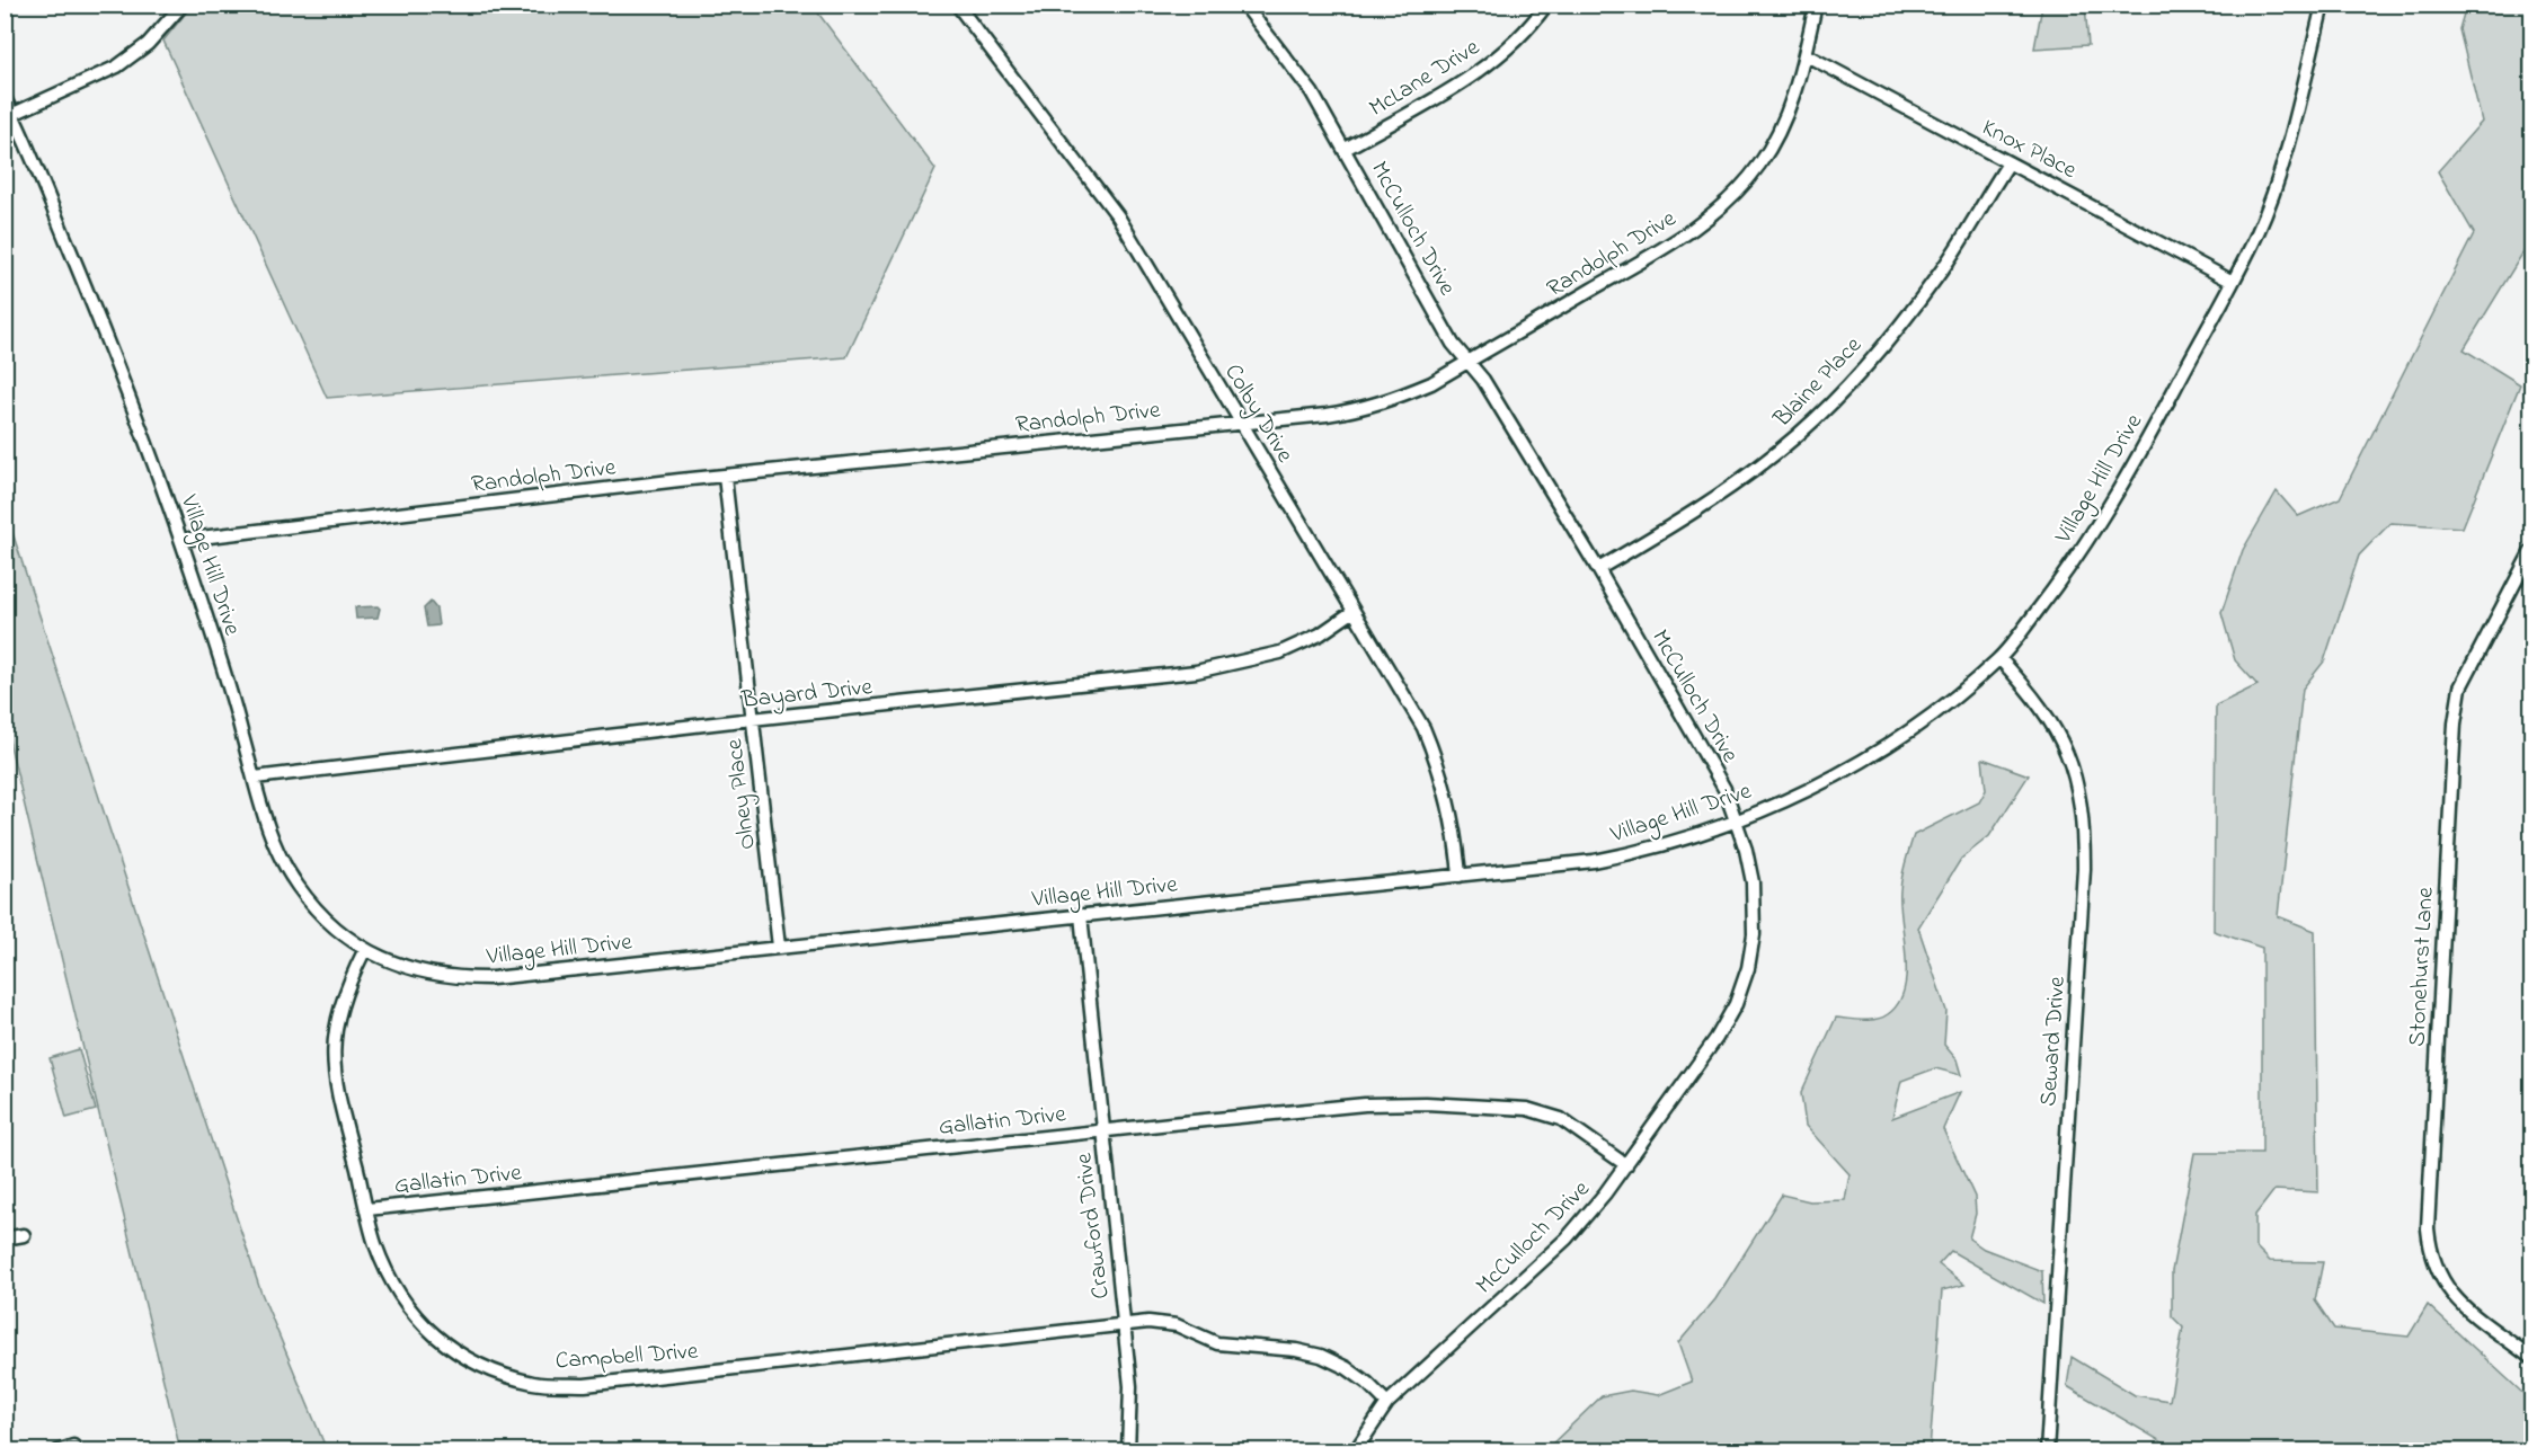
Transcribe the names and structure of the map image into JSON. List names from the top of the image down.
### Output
{
  "streets": {
    "street": [
      "McLane Drive",
      "Knox Place",
      "McCulloch Drive",
      "Randolph Drive",
      "Blaine Place",
      "Colby Drive",
      "Village Hill Drive",
      "Bayard Drive",
      "Olney Place",
      "Stonehurst Lane",
      "Seward Drive",
      "Gallatin Drive",
      "Crawford Drive",
      "Campbell Drive"
    ]
  },
  "crossings": [
    ["McLane Drive", "McCulloch Drive"],
    ["Knox Place", "Randolph Drive"],
    ["Knox Place", "Blaine Place"],
    ["Knox Place", "Village Hill Drive"],
    ["McCulloch Drive", "Randolph Drive"],
    ["McCulloch Drive", "Blaine Place"],
    ["McCulloch Drive", "Village Hill Drive"],
    ["McCulloch Drive", "Gallatin Drive"],
    ["McCulloch Drive", "Campbell Drive"],
    ["Randolph Drive", "Colby Drive"],
    ["Randolph Drive", "Village Hill Drive"],
    ["Randolph Drive", "Olney Place"],
    ["Colby Drive", "Village Hill Drive"],
    ["Colby Drive", "Bayard Drive"],
    ["Village Hill Drive", "Bayard Drive"],
    ["Village Hill Drive", "Olney Place"],
    ["Village Hill Drive", "Seward Drive"],
    ["Village Hill Drive", "Crawford Drive"],
    ["Village Hill Drive", "Campbell Drive"],
    ["Bayard Drive", "Olney Place"],
    ["Gallatin Drive", "Crawford Drive"],
    ["Gallatin Drive", "Campbell Drive"],
    ["Crawford Drive", "Campbell Drive"]
  ]
}
